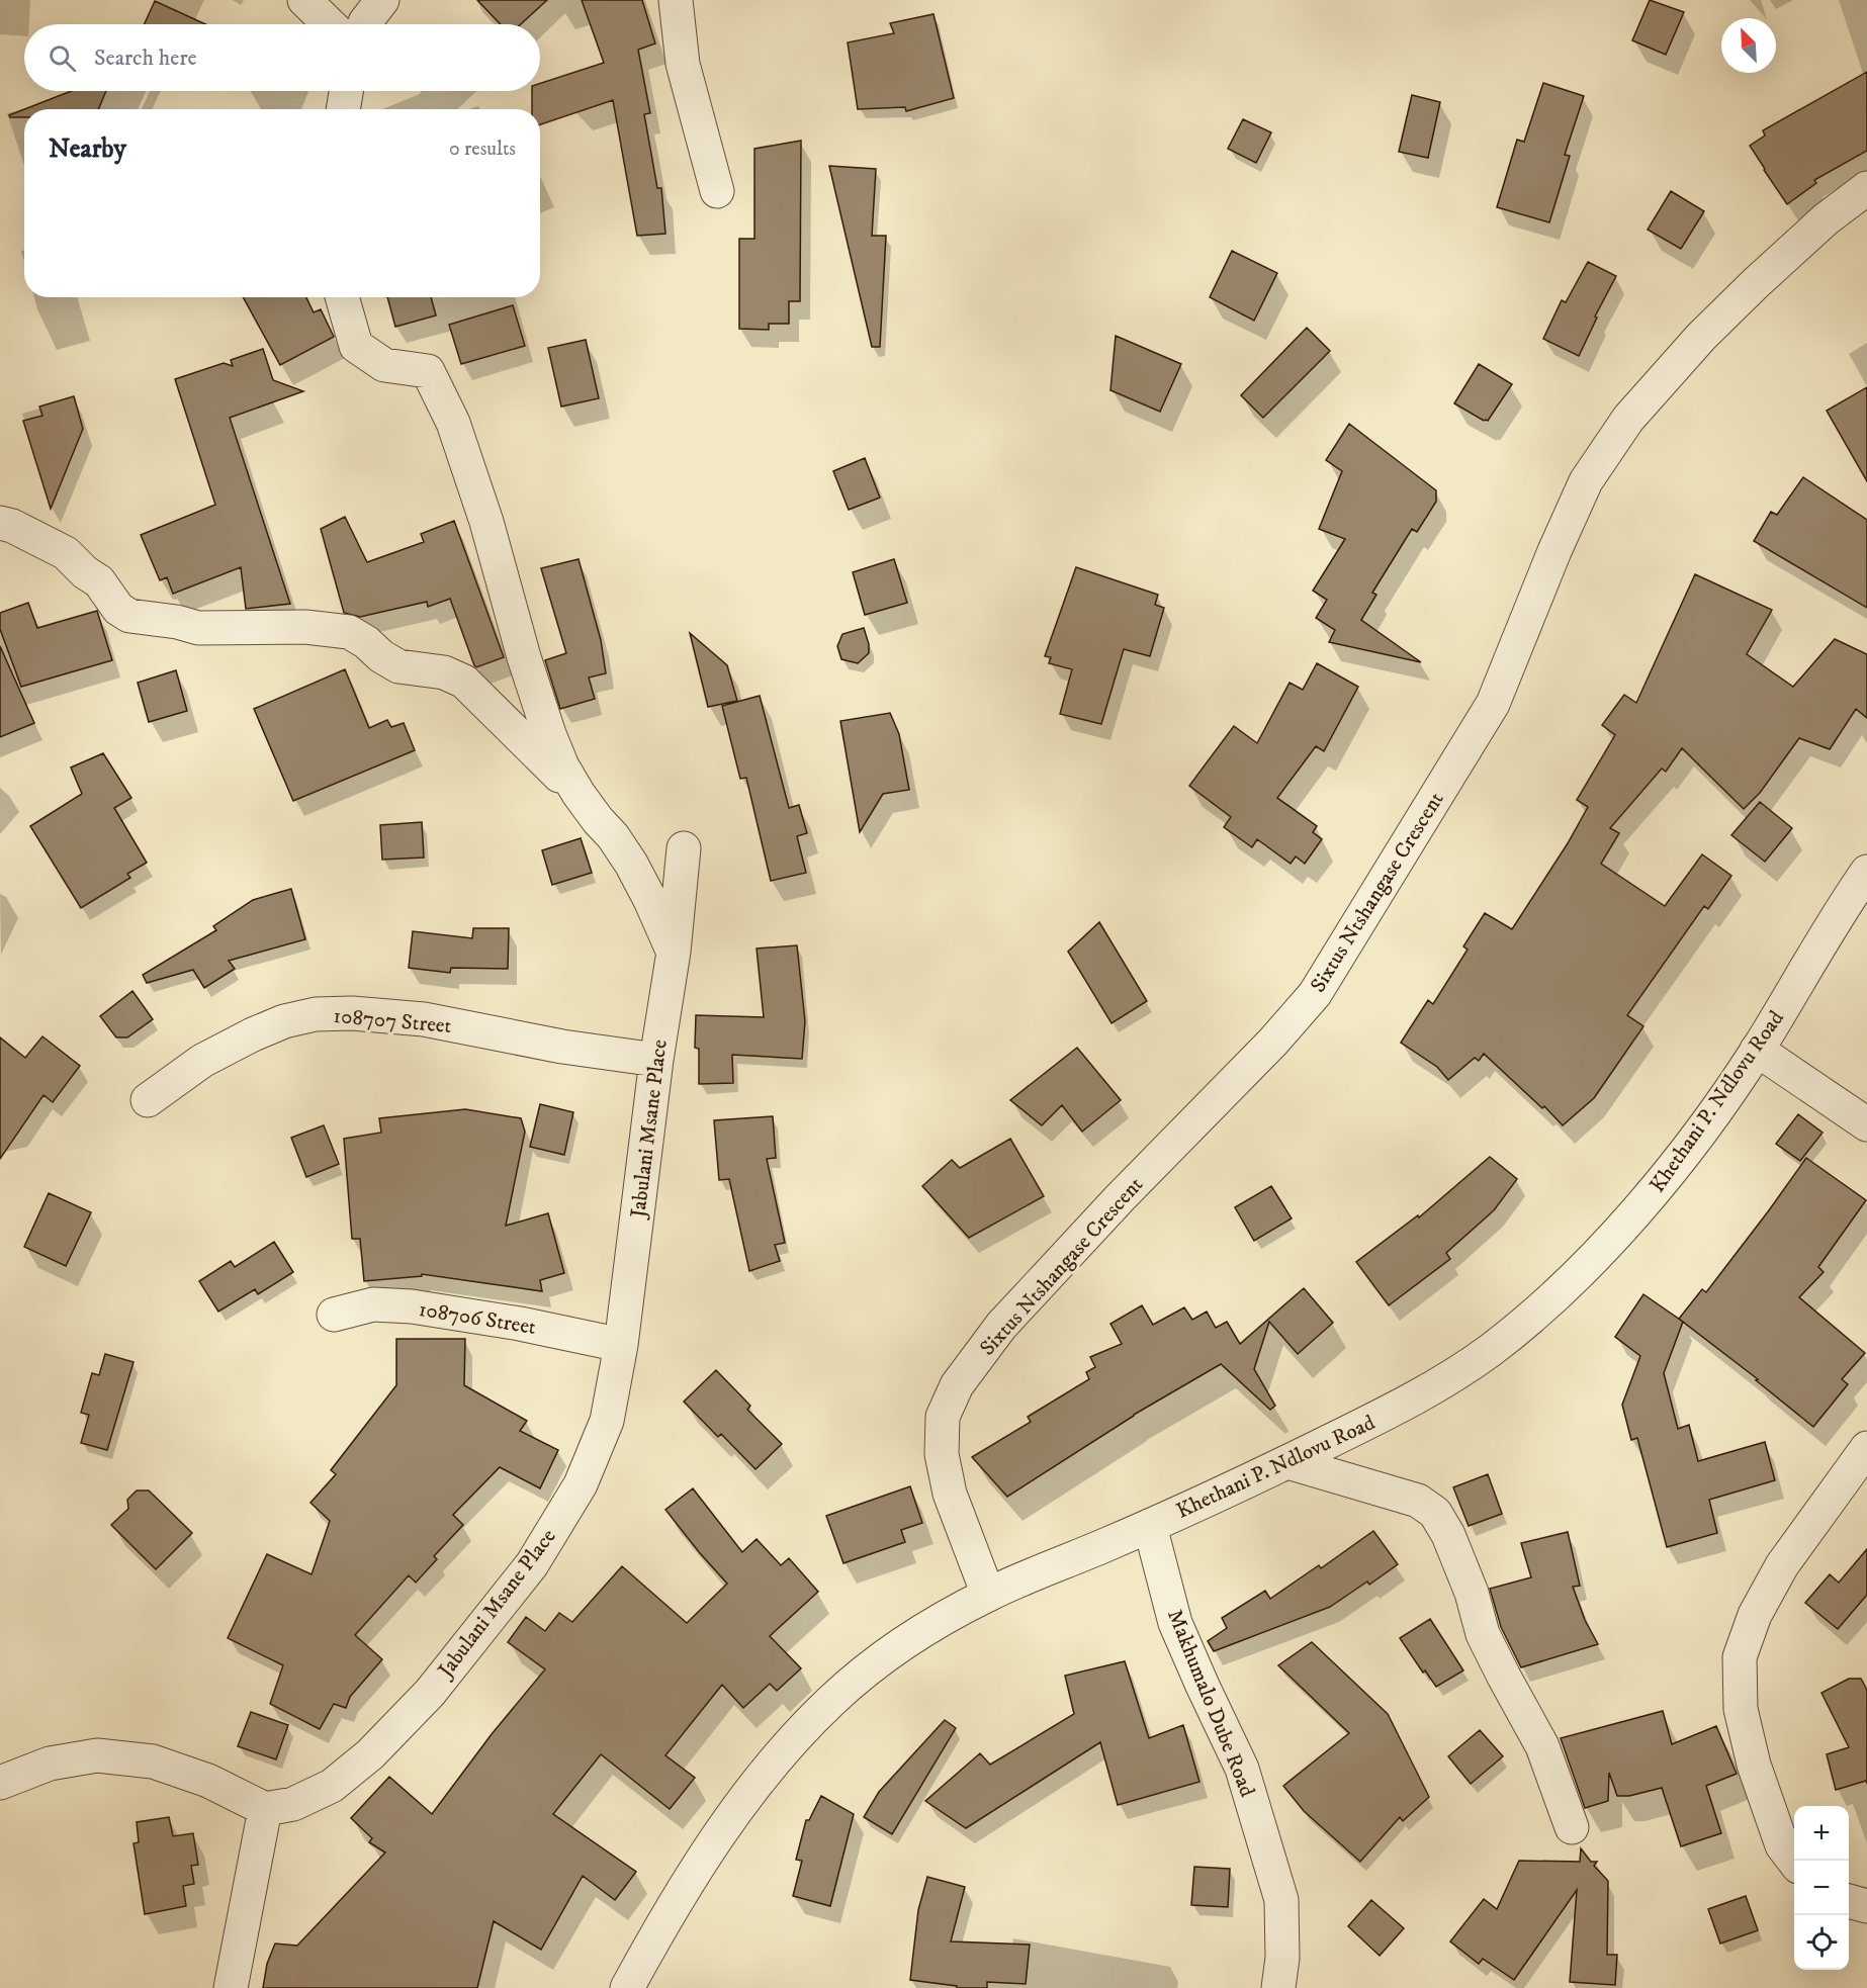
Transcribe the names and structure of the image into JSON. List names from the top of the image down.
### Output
{
  "streets": {
    "street": [
      "Sixtus Ntshangase Crescent",
      "108707 Street",
      "Khethani P. Ndlovu Road",
      "Jabulani Msane Place",
      "108706 Street",
      "Makhumalo Dube Road"
    ]
  },
  "crossings": [
    ["Sixtus Ntshangase Crescent", "Khethani P. Ndlovu Road"],
    ["108707 Street", "Jabulani Msane Place"],
    ["Khethani P. Ndlovu Road", "Makhumalo Dube Road"],
    ["Jabulani Msane Place", "108706 Street"]
  ],
  "north": "top left",
  "page": {
    "search": "Search here",
    "heading": ["Nearby", "0 results"],
    "map_buttons": ["+", "−"]
  }
}
